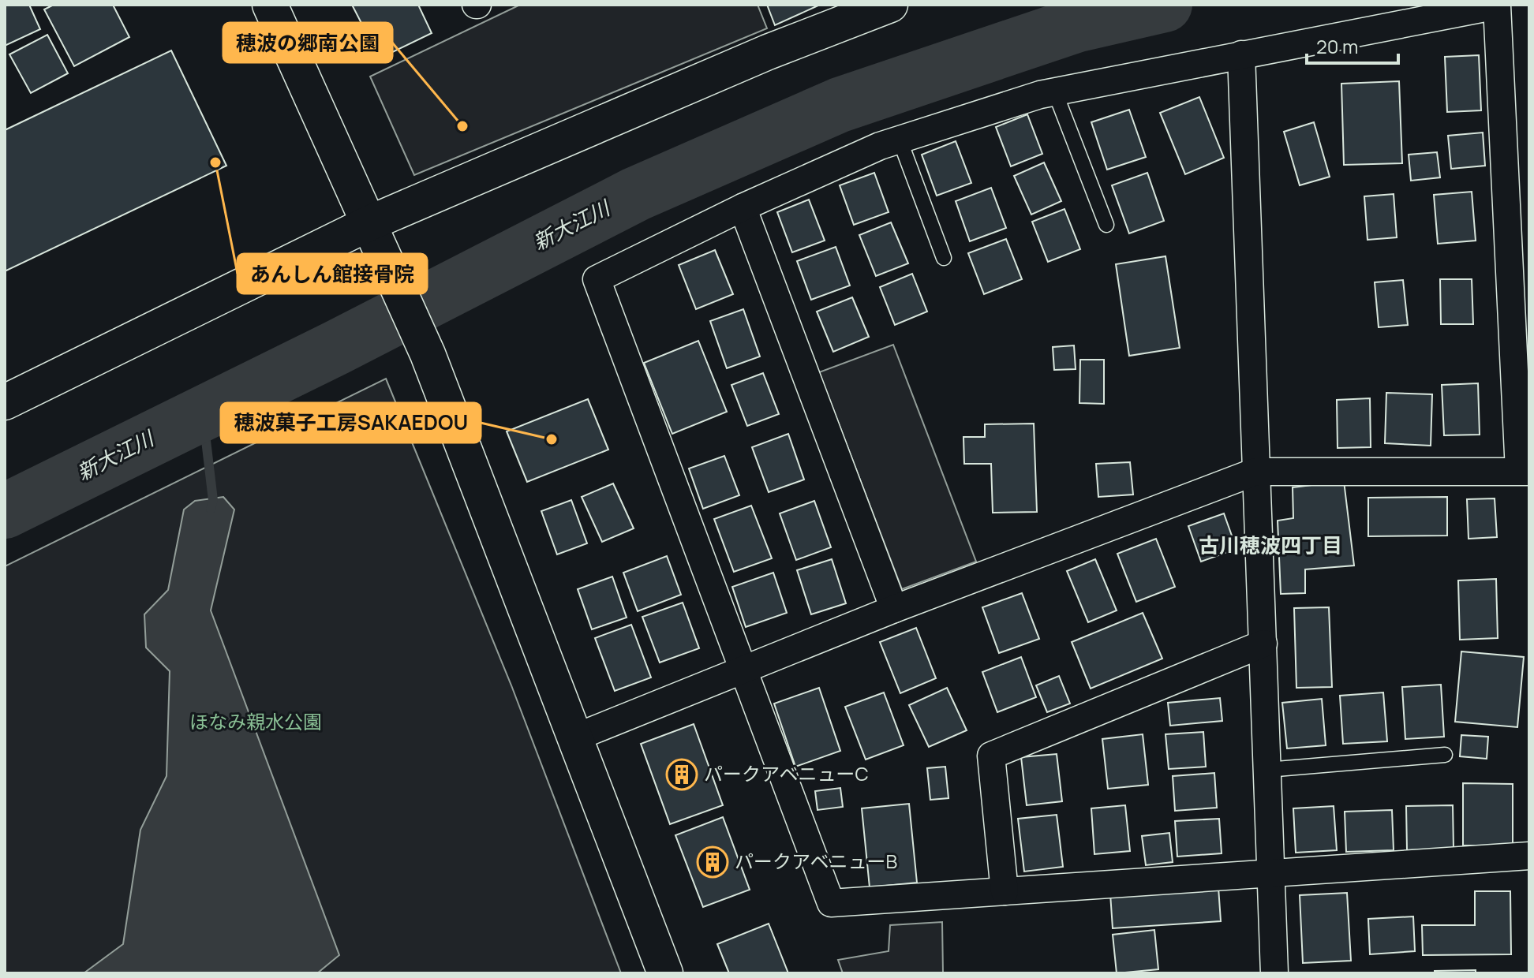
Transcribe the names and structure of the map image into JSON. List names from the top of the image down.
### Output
{
  "districts": ["古川穂波四丁目"],
  "water": ["新大江川"],
  "parks": ["ほなみ親水公園"],
  "places": {
    "other": ["穂波の郷南公園", "あんしん館接骨院", "穂波菓子工房SAKAEDOU"],
    "building": ["パークアベニューC", "パークアベニューB"]
  },
  "scale_bar": "20 m"
}
